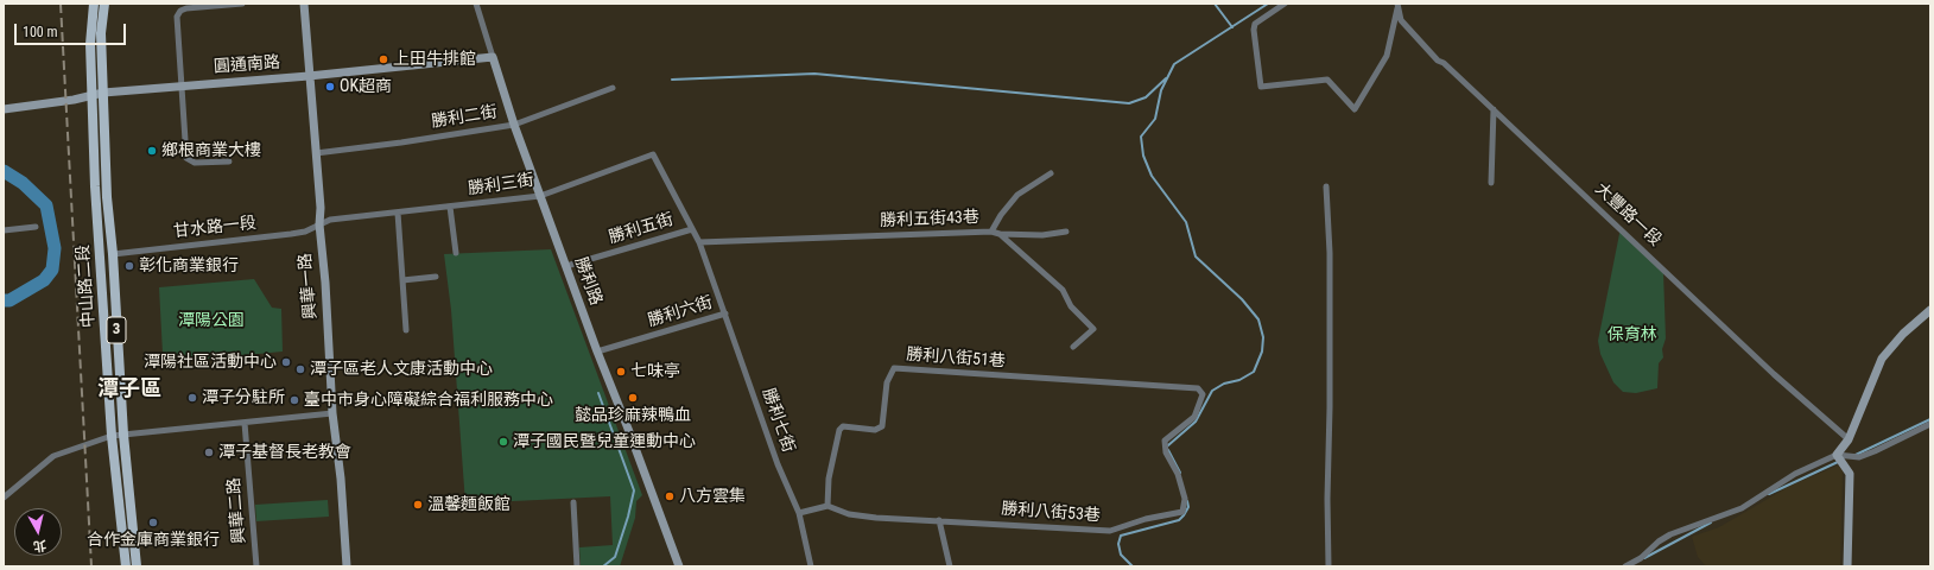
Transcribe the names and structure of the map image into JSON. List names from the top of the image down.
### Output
{
  "streets": {
    "main road": ["中山路二段", "3"],
    "street": [
      "圓通南路",
      "勝利二街",
      "勝利三街",
      "大豐路一段",
      "勝利五街43巷",
      "甘水路一段",
      "勝利五街",
      "勝利路",
      "興華一路",
      "勝利六街",
      "勝利八街51巷",
      "勝利七街",
      "興華二路",
      "勝利八街53巷"
    ]
  },
  "crossings": [
    ["圓通南路", "勝利路"],
    ["圓通南路", "中山路二段"],
    ["圓通南路", "興華一路"],
    ["勝利二街", "勝利路"],
    ["勝利二街", "興華一路"],
    ["勝利三街", "甘水路一段"],
    ["勝利三街", "勝利五街"],
    ["勝利三街", "勝利路"],
    ["勝利三街", "興華一路"],
    ["勝利五街43巷", "勝利五街"],
    ["甘水路一段", "中山路二段"],
    ["甘水路一段", "興華一路"],
    ["勝利五街", "勝利路"],
    ["勝利五街", "勝利六街"],
    ["勝利路", "勝利六街"],
    ["勝利六街", "勝利七街"],
    ["勝利八街51巷", "勝利八街53巷"]
  ],
  "districts": ["潭子區"],
  "parks": ["潭陽公園", "保育林"],
  "places": [
    "上田牛排館",
    "OK超商",
    "鄉根商業大樓",
    "彰化商業銀行",
    "潭陽社區活動中心",
    "潭子區老人文康活動中心",
    "七味亭",
    "潭子分駐所",
    "懿品珍麻辣鴨血",
    "臺中市身心障礙綜合福利服務中心",
    "潭子國民暨兒童運動中心",
    "潭子基督長老教會",
    "八方雲集",
    "溫馨麵飯館",
    "合作金庫商業銀行"
  ],
  "scale_bar": "100 m",
  "north": "bottom"
}
